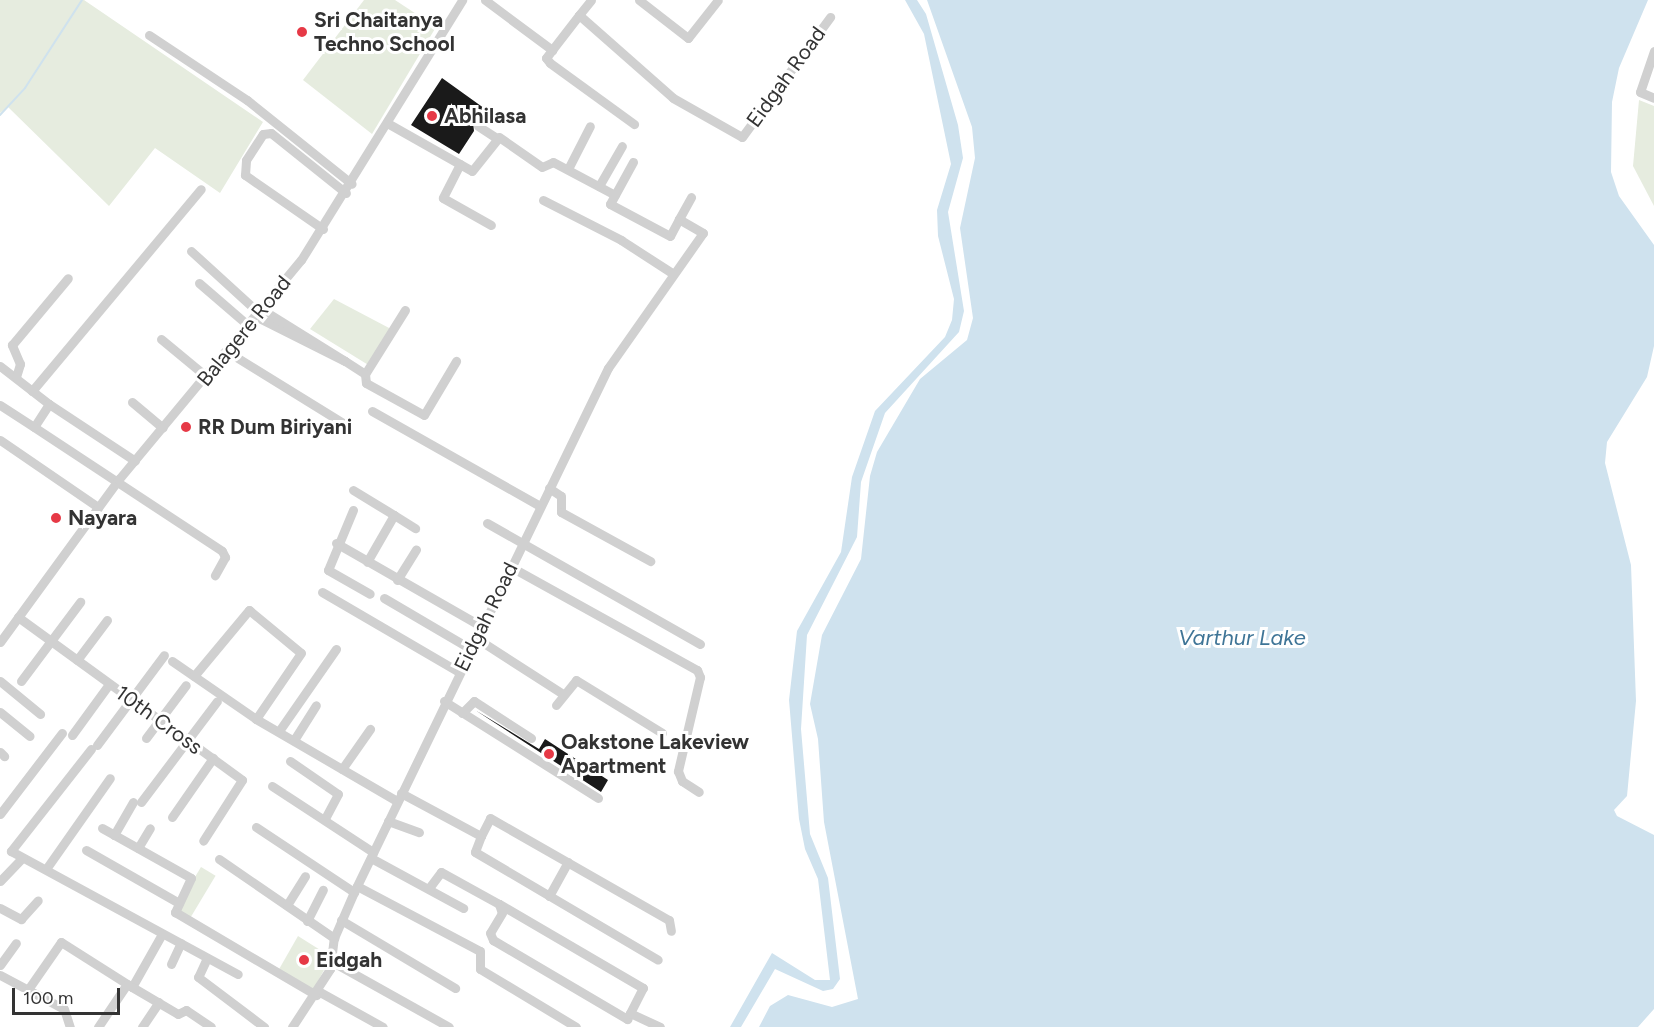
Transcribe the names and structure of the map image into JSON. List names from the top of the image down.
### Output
{
  "streets": {
    "street": ["Eidgah Road", "Balagere Road", "10th Cross"]
  },
  "crossings": [
    ["Balagere Road", "10th Cross"]
  ],
  "water": ["Varthur Lake"],
  "places": [
    "Sri Chaitanya Techno School",
    "Abhilasa",
    "RR Dum Biriyani",
    "Nayara",
    "Oakstone Lakeview Apartment",
    "Eidgah"
  ],
  "scale_bar": "100 m"
}
